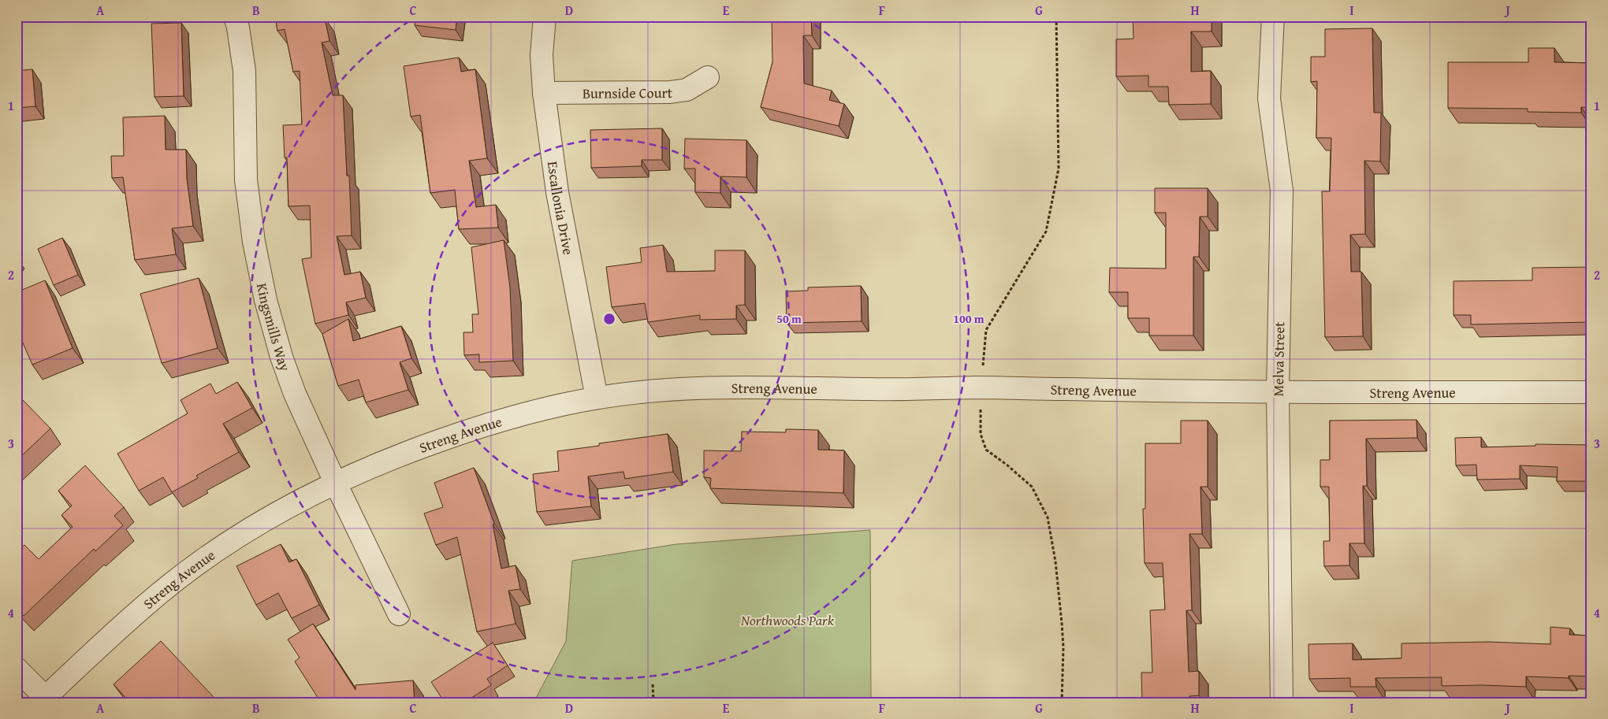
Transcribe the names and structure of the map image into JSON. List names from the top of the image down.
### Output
{
  "streets": {
    "street": [
      "Burnside Court",
      "Escallonia Drive",
      "Kingsmills Way",
      "Melva Street",
      "Streng Avenue"
    ]
  },
  "crossings": [
    ["Burnside Court", "Escallonia Drive"],
    ["Escallonia Drive", "Streng Avenue"],
    ["Kingsmills Way", "Streng Avenue"],
    ["Melva Street", "Streng Avenue"]
  ],
  "parks": ["Northwoods Park"],
  "grid": {
    "columns": [
      "A",
      "B",
      "C",
      "D",
      "E",
      "F",
      "G",
      "H",
      "I",
      "J"
    ],
    "rows": [
      "1",
      "2",
      "3",
      "4"
    ]
  },
  "rings": ["50 m", "100 m"]
}
